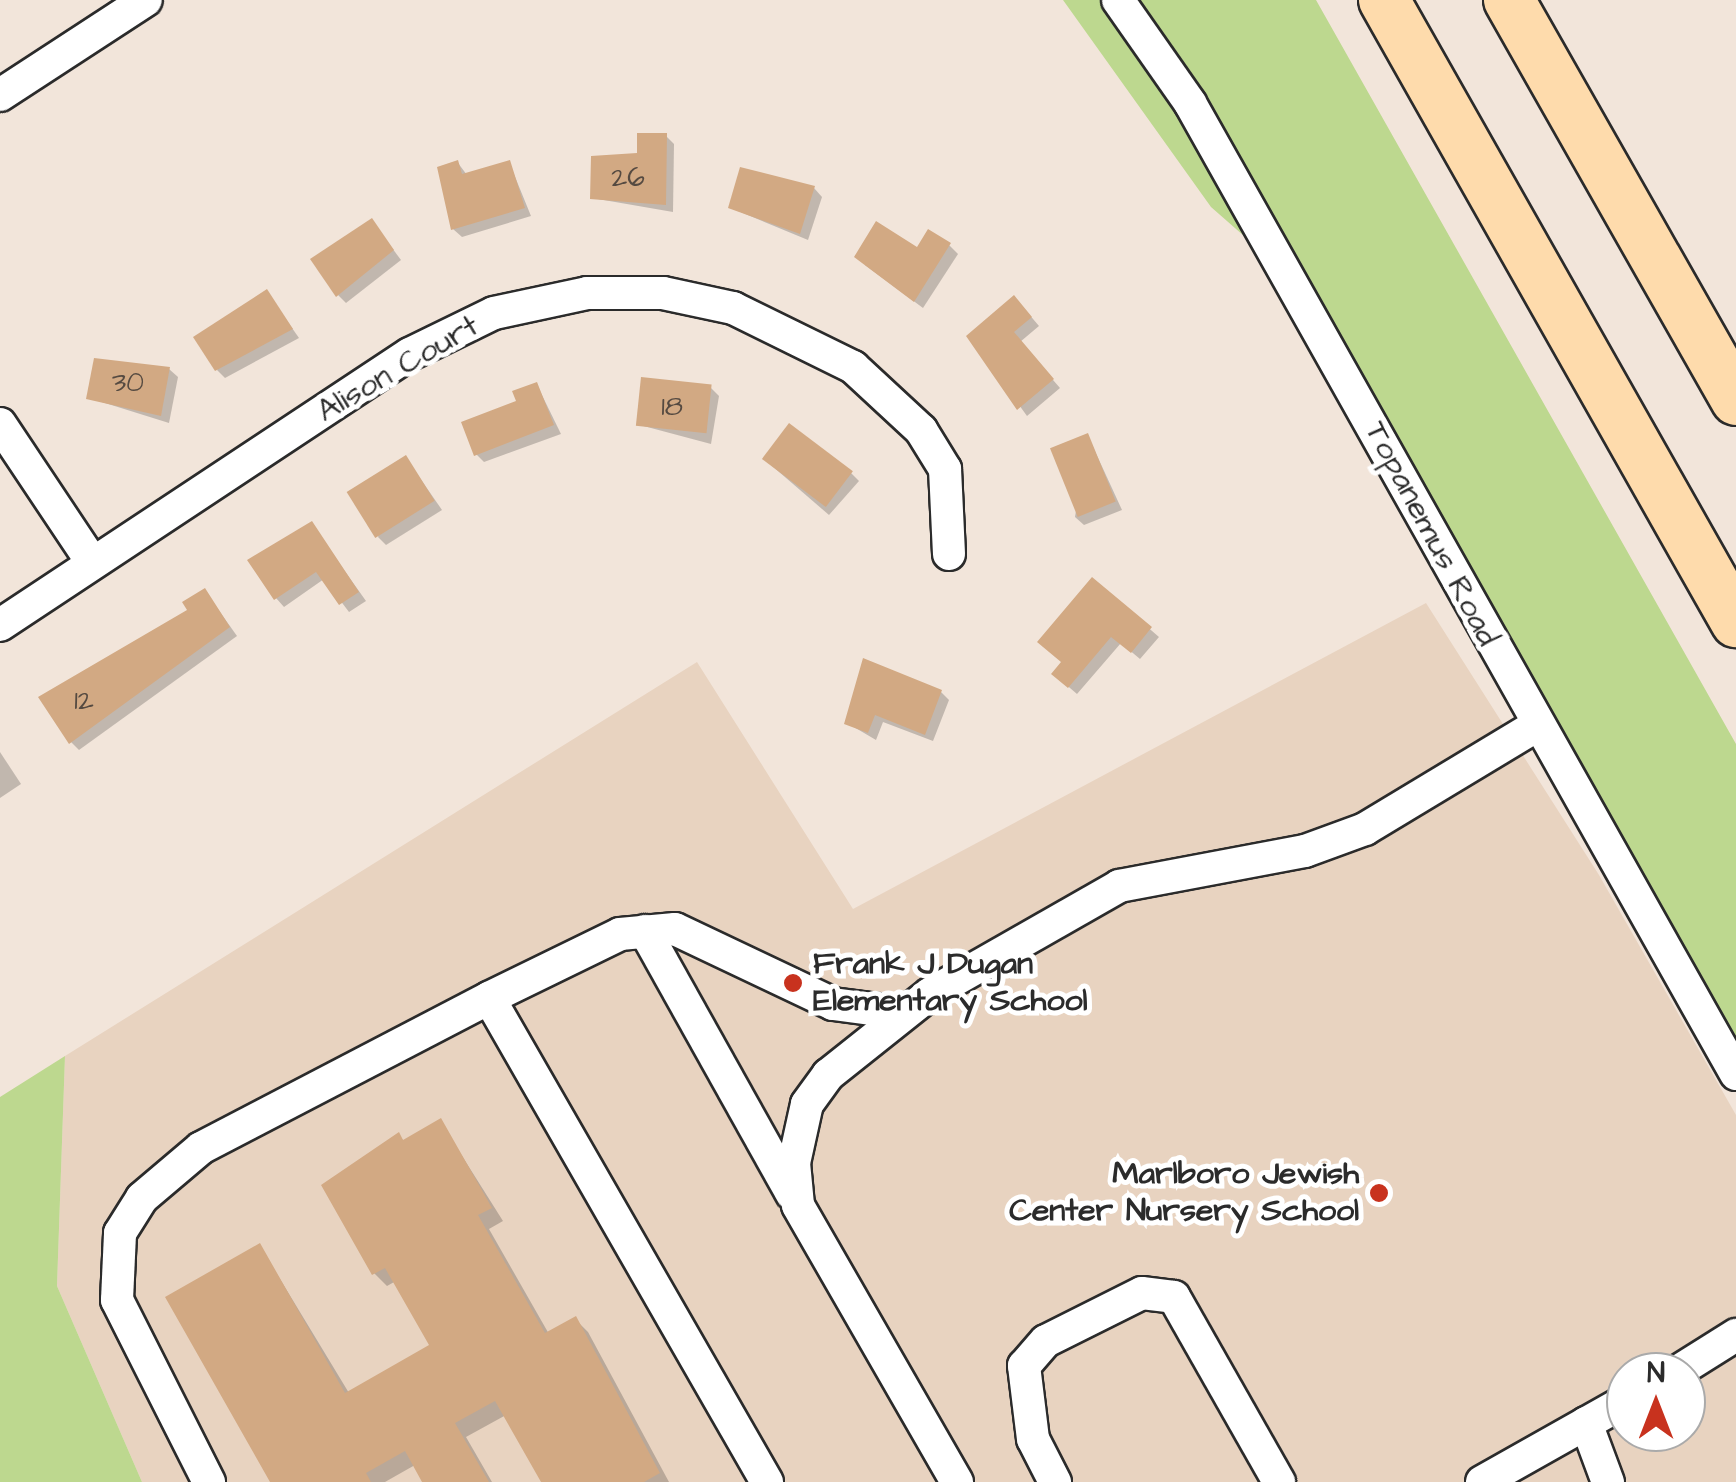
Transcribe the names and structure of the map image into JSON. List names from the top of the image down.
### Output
{
  "streets": {
    "street": ["Alison Court", "Topanemus Road"]
  },
  "places": ["Frank J Dugan Elementary School", "Marlboro Jewish Center Nursery School"],
  "house_numbers": [
    "26",
    "30",
    "18",
    "12"
  ],
  "north": "top"
}
